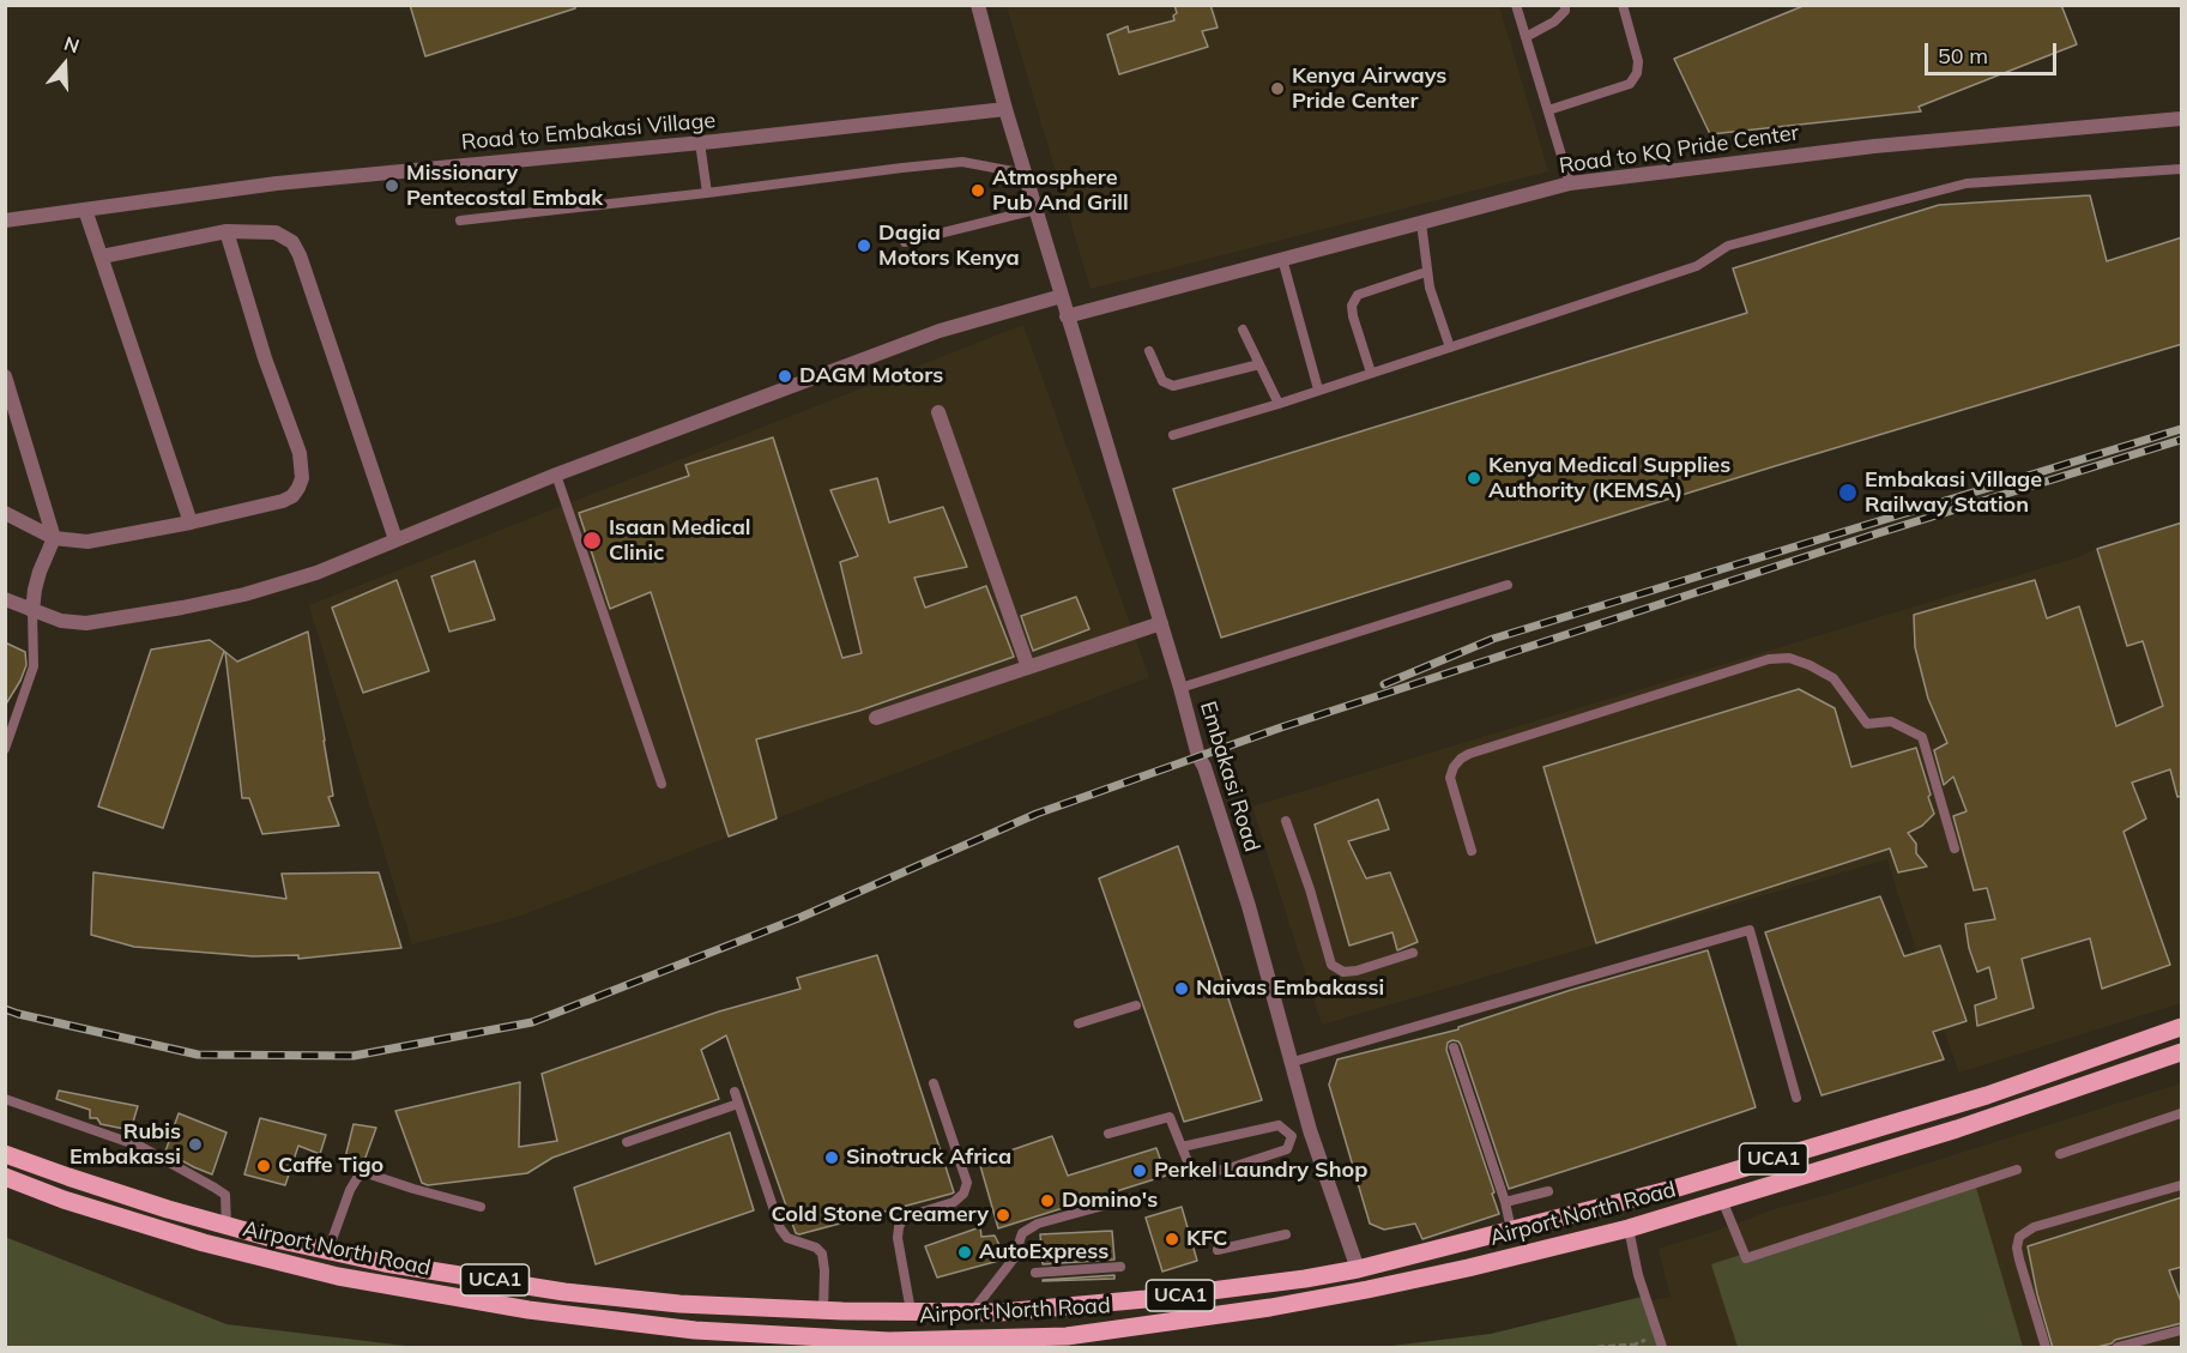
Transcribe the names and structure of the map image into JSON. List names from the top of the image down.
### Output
{
  "streets": {
    "main road": ["UCA1", "Airport North Road"],
    "street": ["Road to Embakasi Village", "Road to KQ Pride Center", "Embakasi Road"]
  },
  "crossings": [
    ["Road to Embakasi Village", "Embakasi Road"],
    ["Road to KQ Pride Center", "Embakasi Road"],
    ["Embakasi Road", "Airport North Road"]
  ],
  "places": [
    "Kenya Airways Pride Center",
    "Missionary Pentecostal Embak",
    "Atmosphere Pub And Grill",
    "Dagia Motors Kenya",
    "DAGM Motors",
    "Kenya Medical Supplies Authority (KEMSA)",
    "Embakasi Village Railway Station",
    "Isaan Medical Clinic",
    "Naivas Embakassi",
    "Rubis Embakassi",
    "Sinotruck Africa",
    "Caffe Tigo",
    "Perkel Laundry Shop",
    "Domino's",
    "Cold Stone Creamery",
    "KFC",
    "AutoExpress"
  ],
  "scale_bar": "50 m",
  "north": "top"
}
